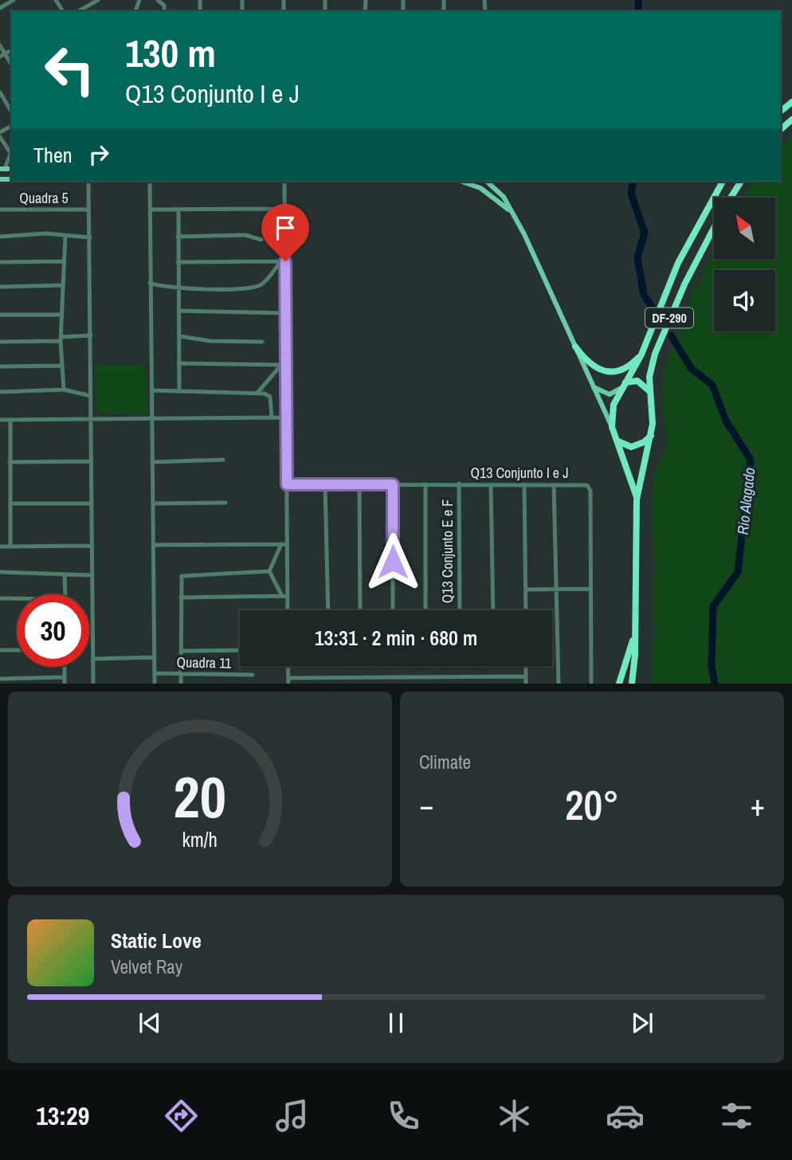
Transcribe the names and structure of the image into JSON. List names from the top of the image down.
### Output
{
  "streets": {
    "highway": ["DF-290"],
    "street": [
      "Quadra 5",
      "Q13 Conjunto I e J",
      "Q13 Conjunto E e F",
      "Quadra 11"
    ]
  },
  "crossings": [
    ["Q13 Conjunto I e J", "Q13 Conjunto E e F"]
  ],
  "water": ["Rio Alagado"],
  "north": "top left",
  "page": {
    "turn": ["130 m", "Q13 Conjunto I e J"],
    "then": "Then",
    "limit": "30",
    "trip": "13:31 · 2 min · 680 m",
    "tile": "Climate",
    "heat": ["−", "20°", "+"],
    "song": ["Static Love", "Velvet Ray"],
    "tabs": "13:29",
    "gauge": ["20", "km/h"]
  }
}
